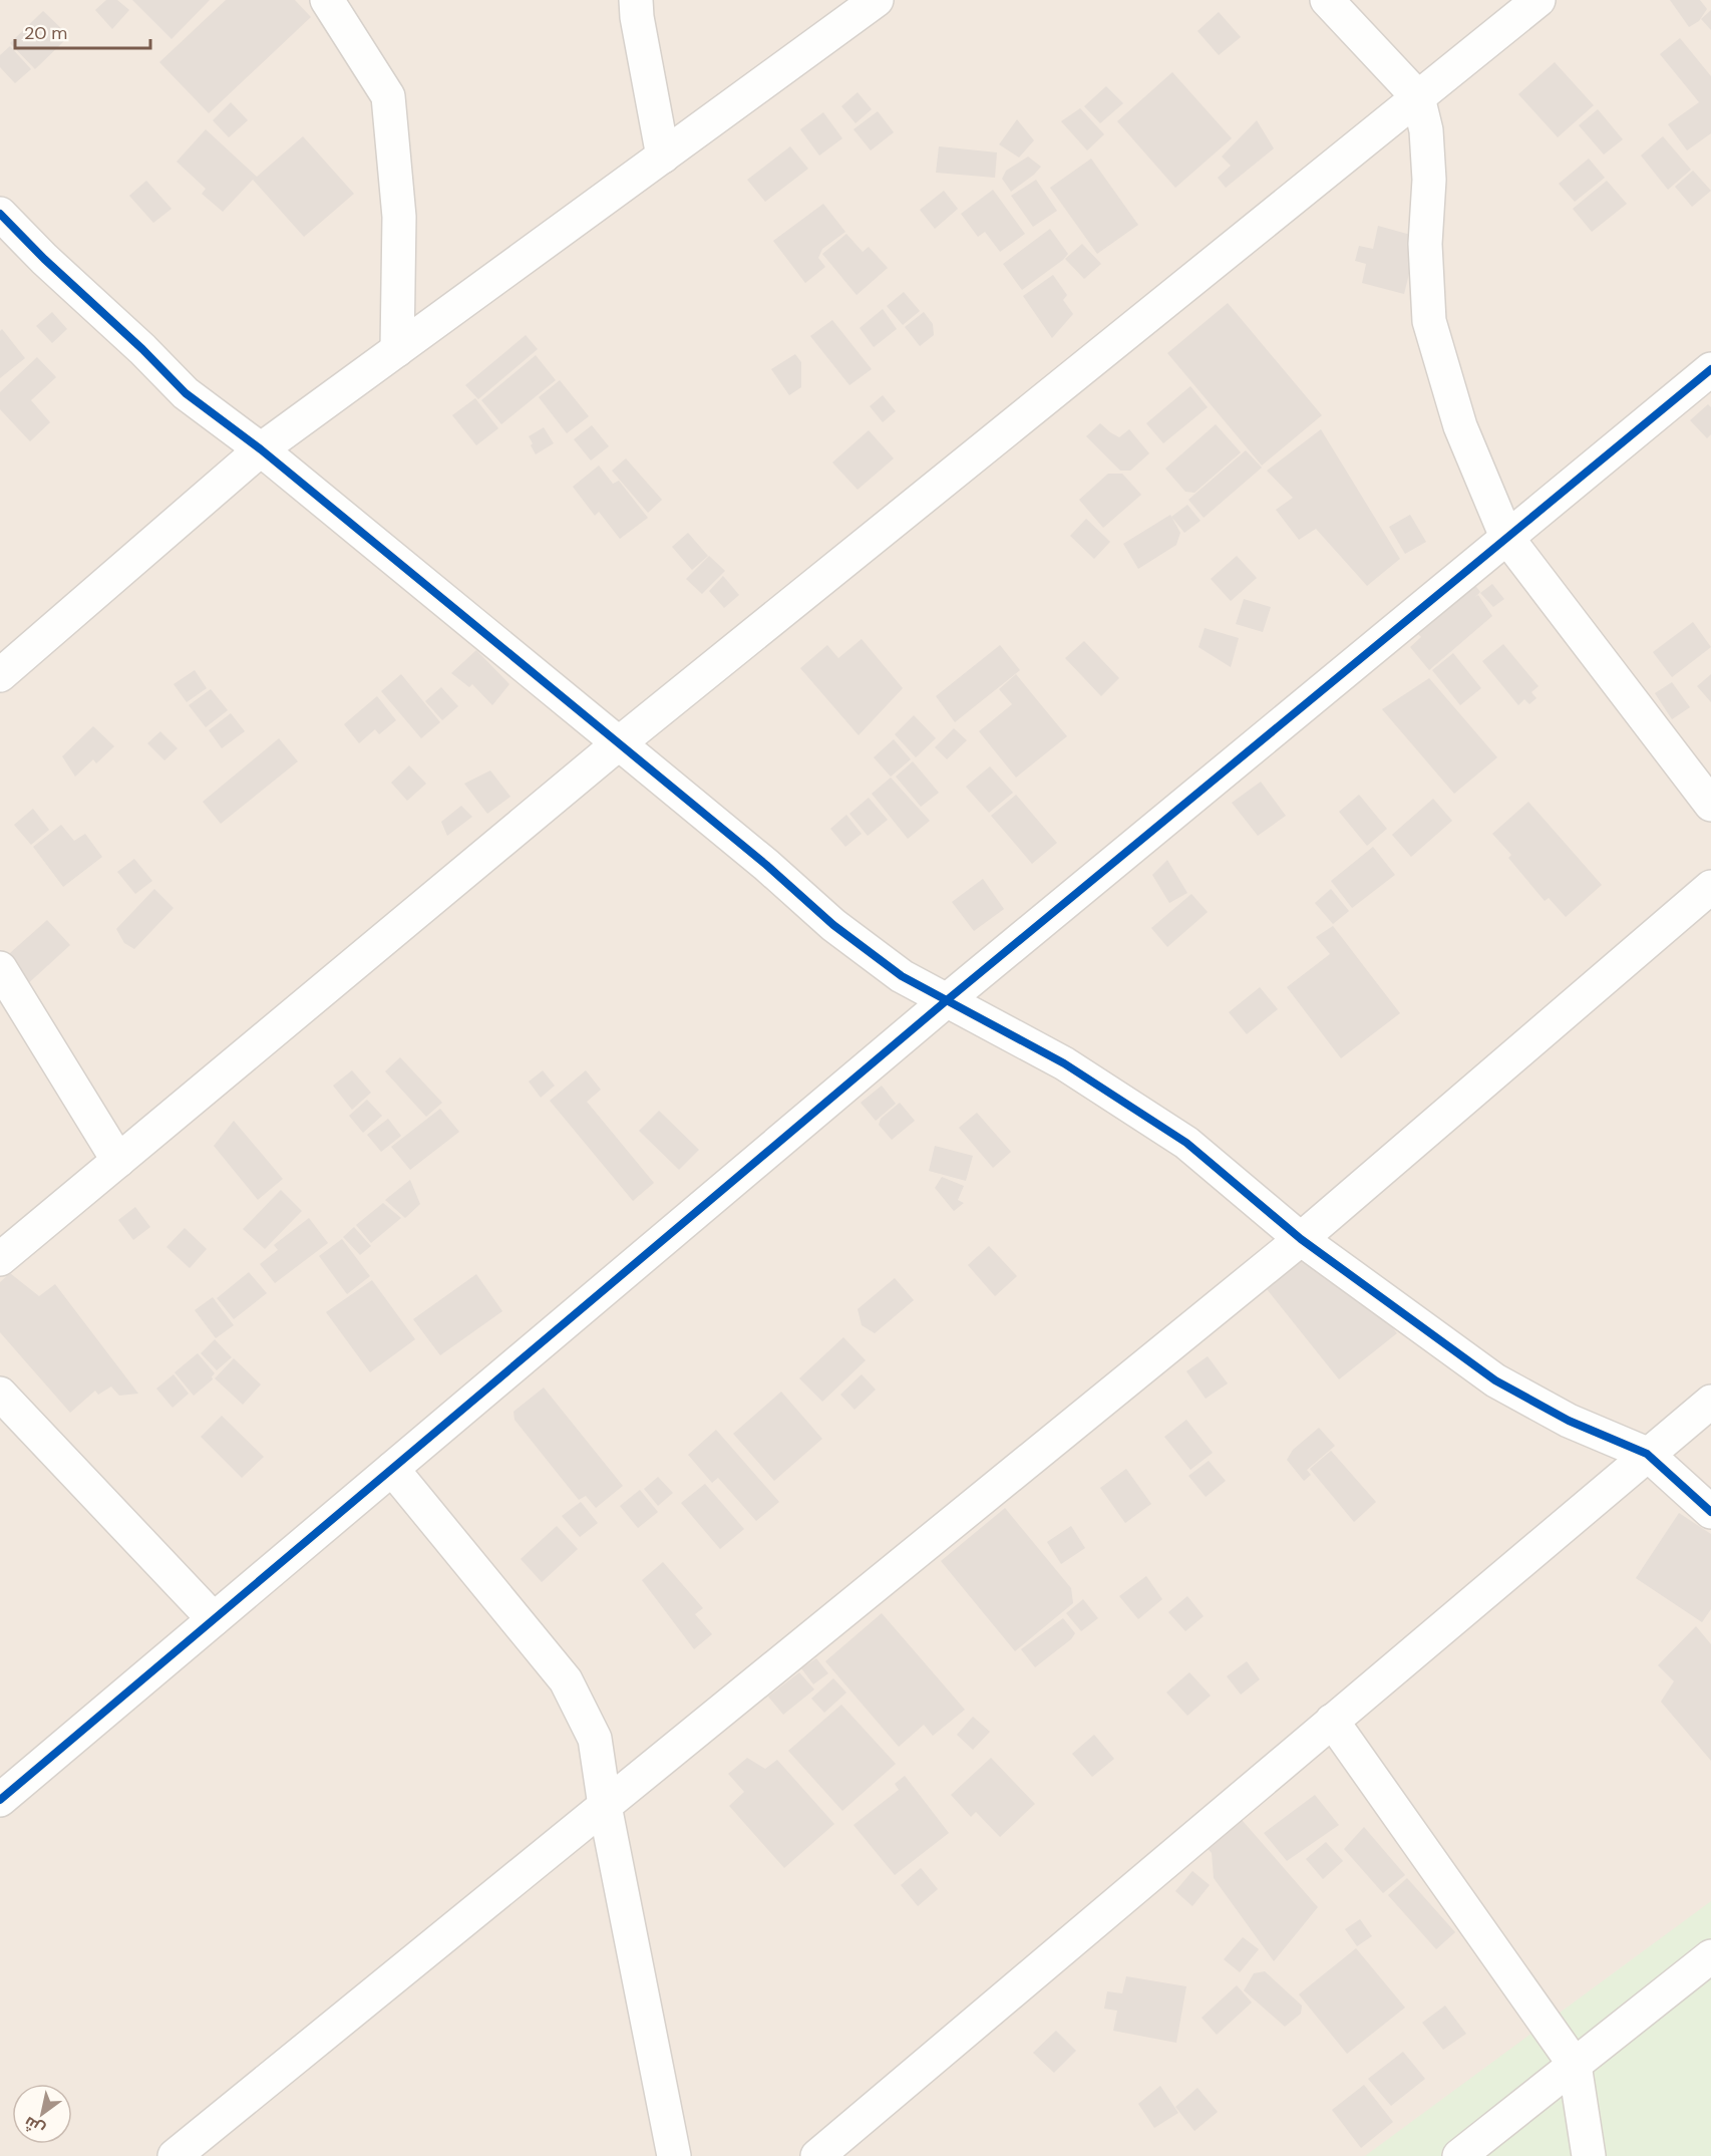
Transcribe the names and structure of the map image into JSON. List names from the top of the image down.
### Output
{
  "scale_bar": "20 m",
  "north": "bottom left"
}
